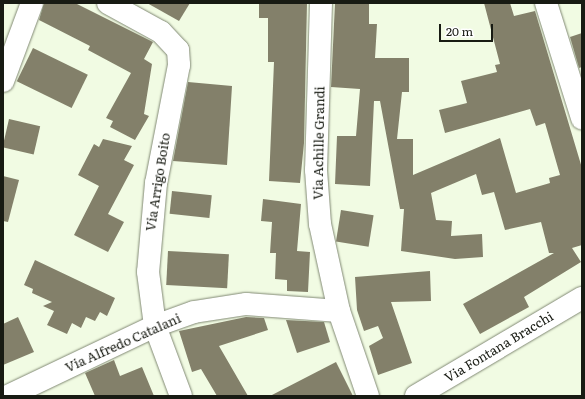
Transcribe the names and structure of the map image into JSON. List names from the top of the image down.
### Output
{
  "streets": {
    "street": [
      "Via Achille Grandi",
      "Via Arrigo Boito",
      "Via Alfredo Catalani",
      "Via Fontana Bracchi"
    ]
  },
  "crossings": [
    ["Via Achille Grandi", "Via Alfredo Catalani"],
    ["Via Arrigo Boito", "Via Alfredo Catalani"]
  ],
  "scale_bar": "20 m"
}
